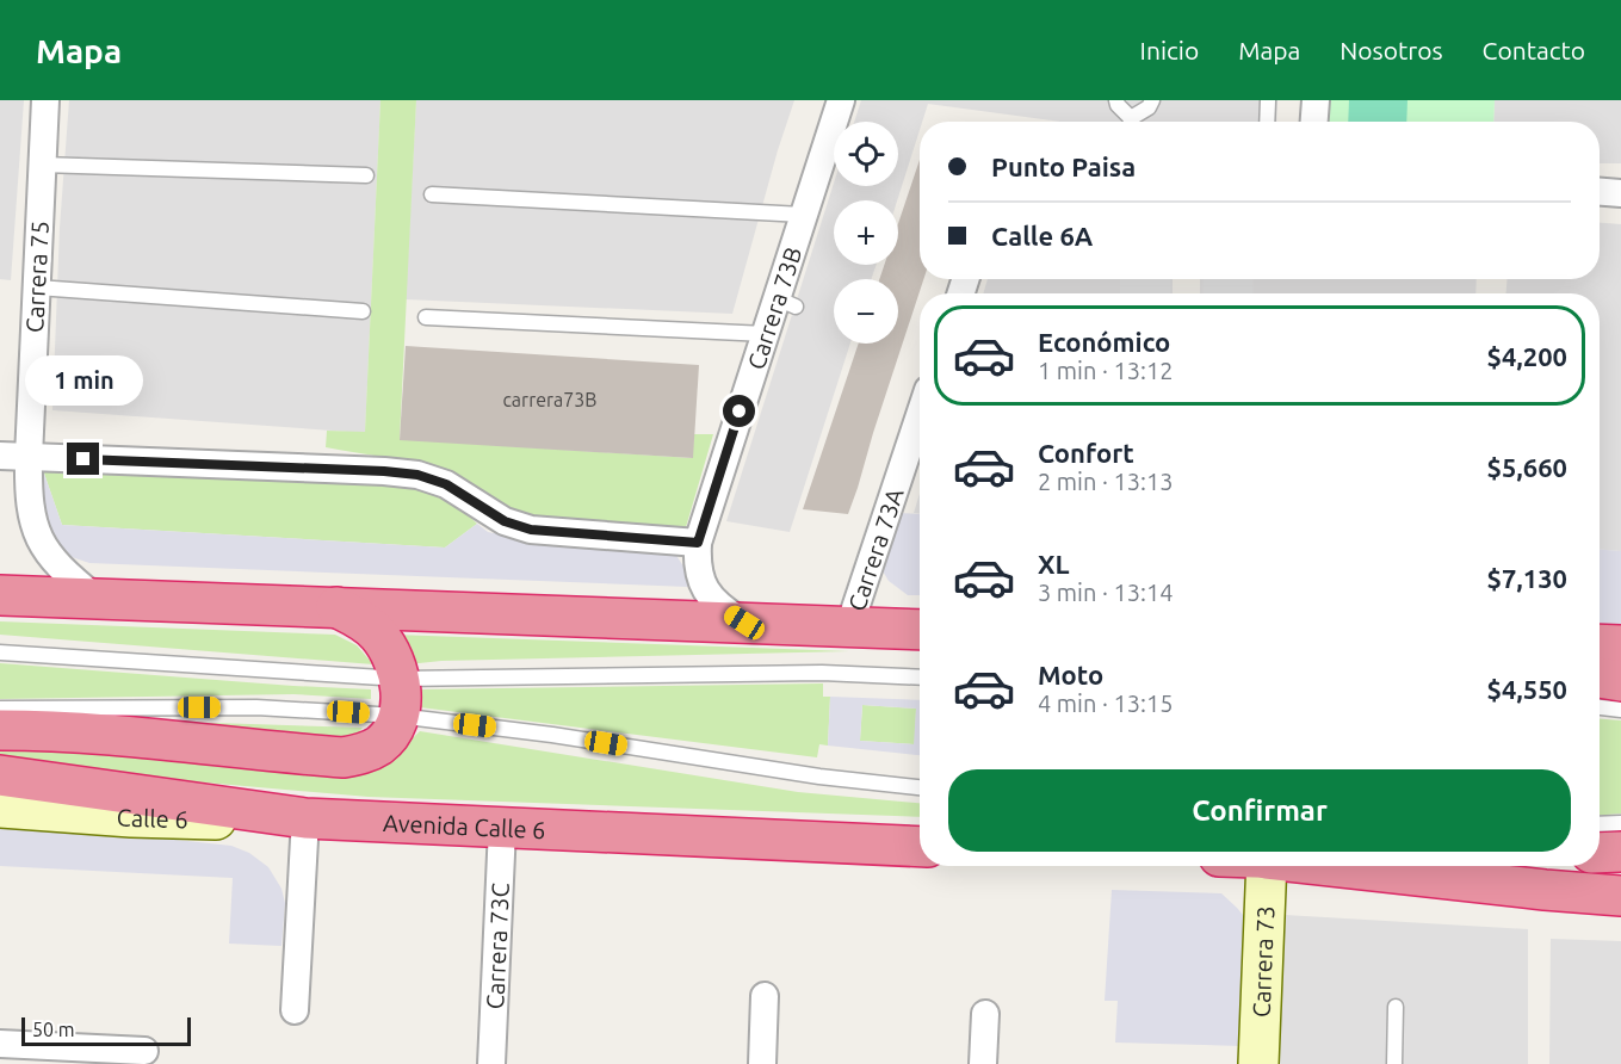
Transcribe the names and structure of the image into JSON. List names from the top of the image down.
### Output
{
  "streets": {
    "highway": ["Avenida Calle 6"],
    "street": [
      "Carrera 75",
      "Carrera 73B",
      "Carrera 73A",
      "Calle 6",
      "Carrera 73C",
      "Carrera 73"
    ]
  },
  "crossings": [
    ["Calle 6", "Avenida Calle 6"],
    ["Avenida Calle 6", "Carrera 73C"]
  ],
  "house_numbers": ["carrera73B"],
  "scale_bar": "50 m",
  "page": {
    "header": "Mapa",
    "nav": [
      "Inicio",
      "Mapa",
      "Nosotros",
      "Contacto"
    ],
    "map_buttons": ["+", "−"],
    "banner": ["Punto Paisa", "Calle 6A"],
    "list": [
      {
        "name": "Económico",
        "note": "1 min · 13:12",
        "value": "$4,200"
      },
      {
        "name": "Confort",
        "note": "2 min · 13:13",
        "value": "$5,660"
      },
      {
        "name": "XL",
        "note": "3 min · 13:14",
        "value": "$7,130"
      },
      {
        "name": "Moto",
        "note": "4 min · 13:15",
        "value": "$4,550"
      }
    ],
    "bubble": "1 min",
    "buttons": "Confirmar",
    "scale": "50 m"
  }
}
